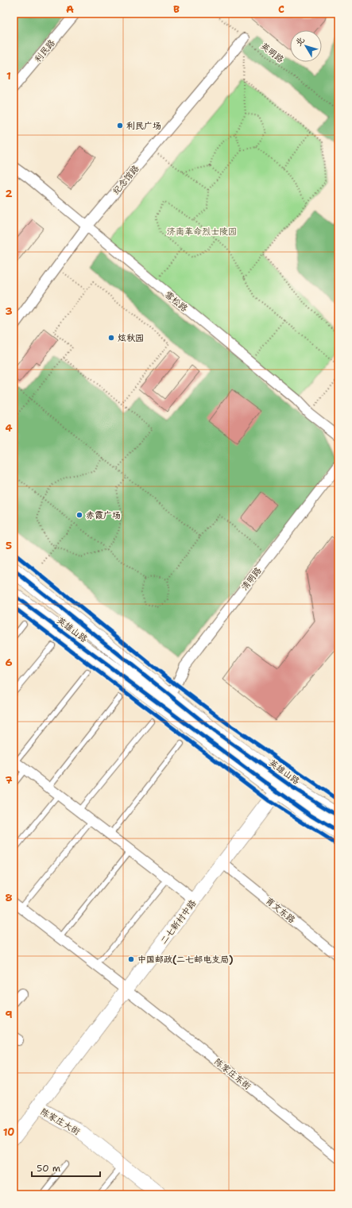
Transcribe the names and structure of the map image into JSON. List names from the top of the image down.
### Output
{
  "streets": {
    "main road": ["英雄山路"],
    "street": [
      "利民路",
      "纪念馆路",
      "雪松路",
      "清明路",
      "育文东路",
      "二七新村中路",
      "陈家庄东街",
      "陈家庄大街"
    ],
    "path": ["英明路"]
  },
  "crossings": [
    ["英明路", "纪念馆路"],
    ["纪念馆路", "雪松路"],
    ["清明路", "英雄山路"],
    ["英雄山路", "二七新村中路"],
    ["育文东路", "二七新村中路"],
    ["二七新村中路", "陈家庄东街"],
    ["二七新村中路", "陈家庄大街"]
  ],
  "parks": ["济南革命烈士陵园"],
  "places": [
    "利民广场",
    "炫秋园",
    "赤霞广场",
    "中国邮政(二七邮电支局)"
  ],
  "scale_bar": "50 m",
  "north": "top left",
  "grid": {
    "columns": ["A", "B", "C"],
    "rows": [
      "1",
      "2",
      "3",
      "4",
      "5",
      "6",
      "7",
      "8",
      "9",
      "10"
    ]
  }
}
